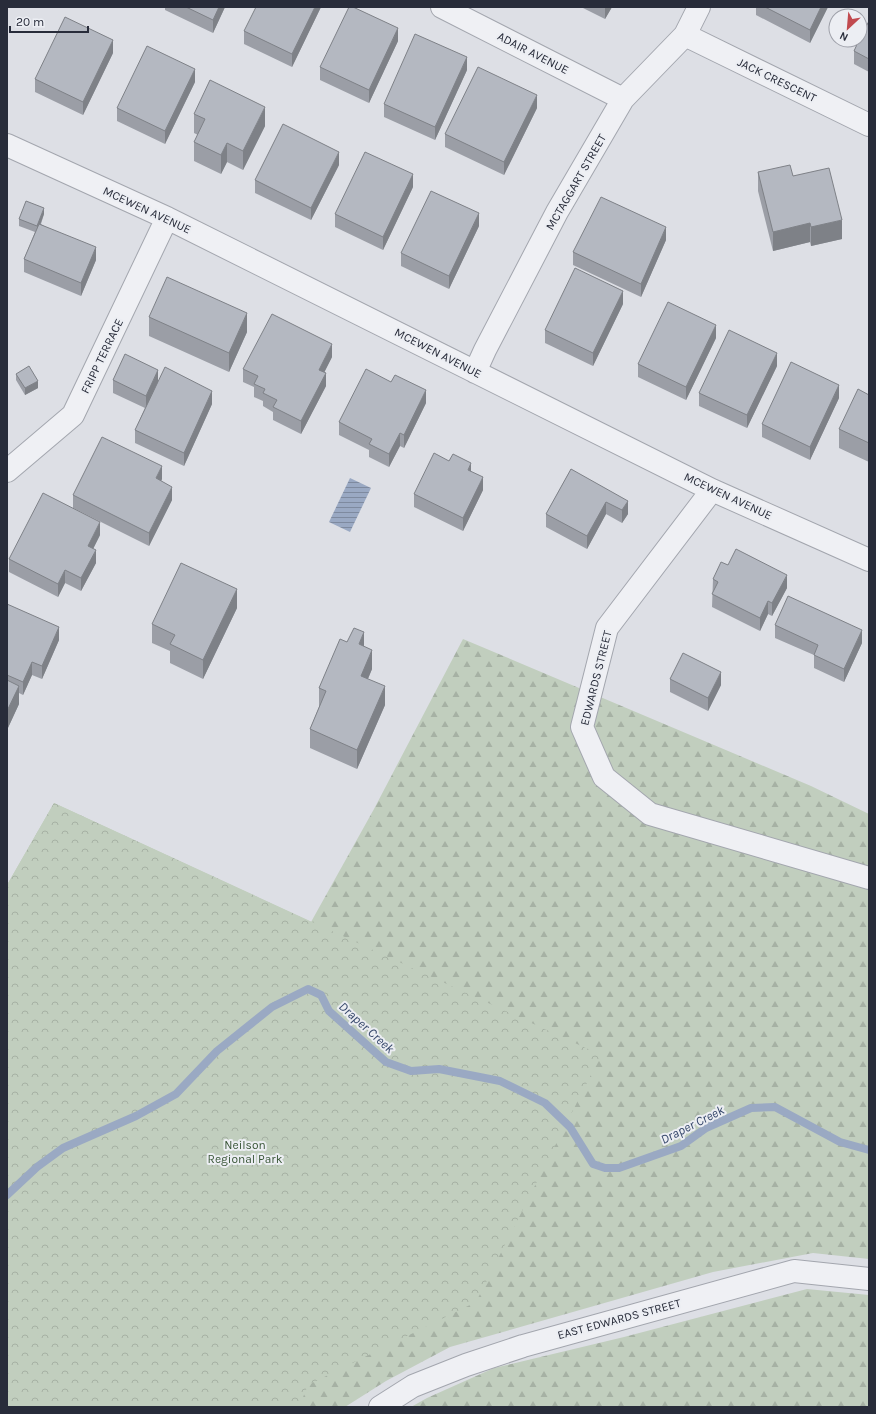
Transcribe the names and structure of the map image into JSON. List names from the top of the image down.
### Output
{
  "streets": {
    "street": [
      "ADAIR AVENUE",
      "JACK CRESCENT",
      "MCTAGGART STREET",
      "MCEWEN AVENUE",
      "FRIPP TERRACE",
      "EDWARDS STREET",
      "EAST EDWARDS STREET"
    ]
  },
  "crossings": [
    ["ADAIR AVENUE", "MCTAGGART STREET"],
    ["JACK CRESCENT", "MCTAGGART STREET"],
    ["MCTAGGART STREET", "MCEWEN AVENUE"],
    ["MCEWEN AVENUE", "FRIPP TERRACE"],
    ["MCEWEN AVENUE", "EDWARDS STREET"]
  ],
  "water": ["Draper Creek"],
  "parks": ["Neilson Regional Park"],
  "scale_bar": "20 m",
  "north": "bottom left"
}
